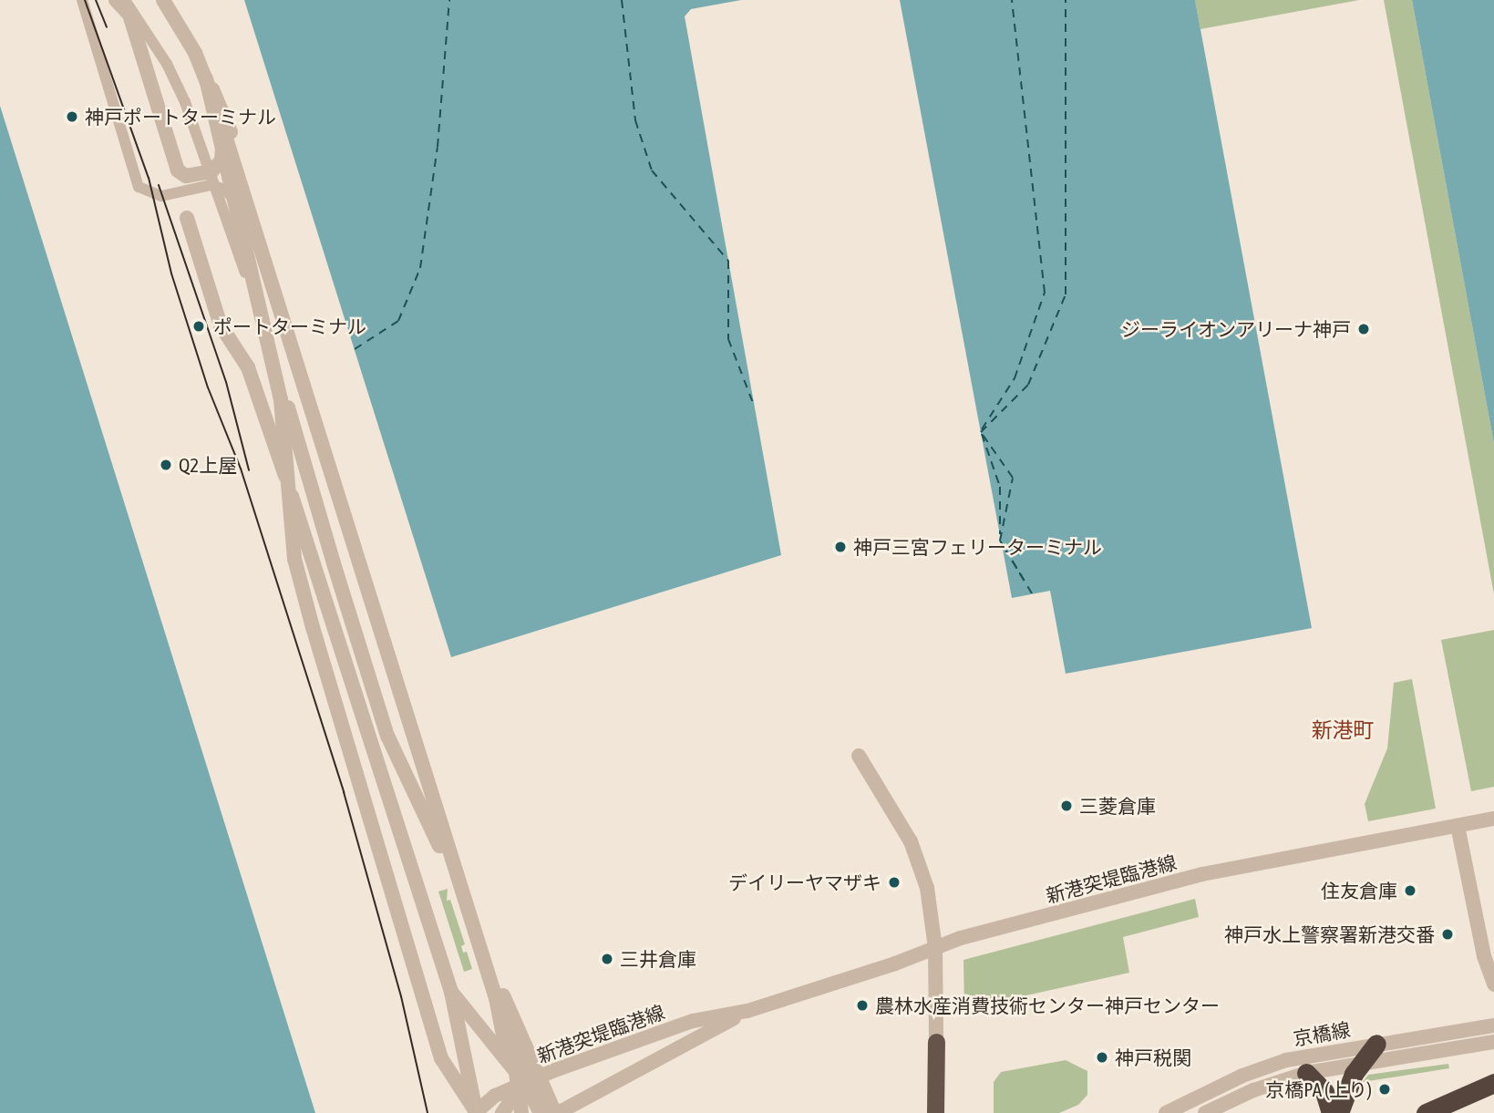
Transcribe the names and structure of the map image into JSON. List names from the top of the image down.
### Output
{
  "streets": {
    "street": ["新港突堤臨港線", "京橋線"]
  },
  "districts": ["新港町"],
  "places": [
    "神戸ポートターミナル",
    "ポートターミナル",
    "ジーライオンアリーナ神戸",
    "Q2上屋",
    "神戸三宮フェリーターミナル",
    "三菱倉庫",
    "デイリーヤマザキ",
    "住友倉庫",
    "神戸水上警察署新港交番",
    "三井倉庫",
    "農林水産消費技術センター神戸センター",
    "神戸税関",
    "京橋PA (上り)"
  ]
}
